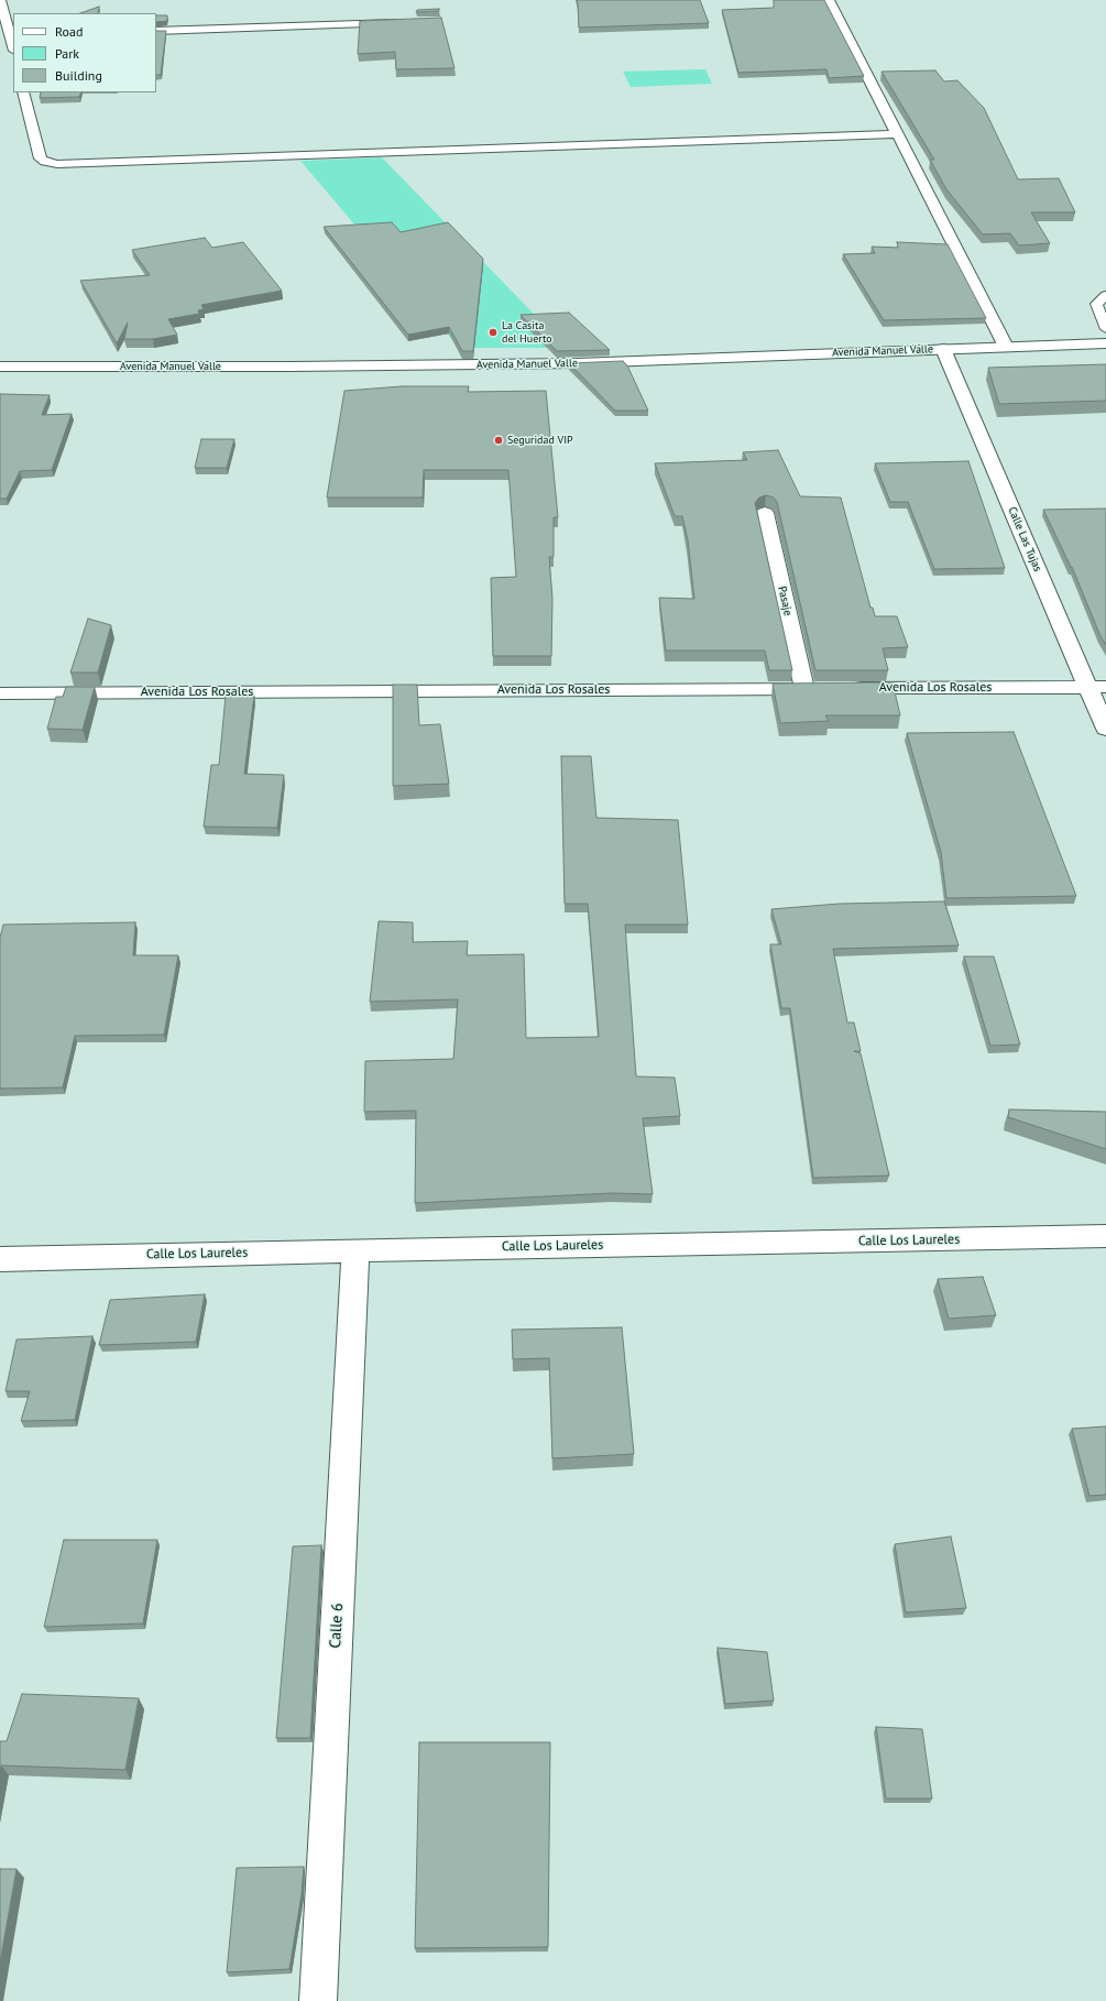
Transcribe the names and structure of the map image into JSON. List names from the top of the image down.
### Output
{
  "streets": {
    "street": [
      "Avenida Manuel Valle",
      "Calle Las Tujas",
      "Pasaje",
      "Avenida Los Rosales",
      "Calle Los Laureles",
      "Calle 6"
    ]
  },
  "crossings": [
    ["Avenida Manuel Valle", "Calle Las Tujas"],
    ["Calle Las Tujas", "Avenida Los Rosales"],
    ["Pasaje", "Avenida Los Rosales"],
    ["Calle Los Laureles", "Calle 6"]
  ],
  "places": ["La Casita del Huerto", "Seguridad VIP"],
  "legend": ["Road", "Park", "Building"]
}
